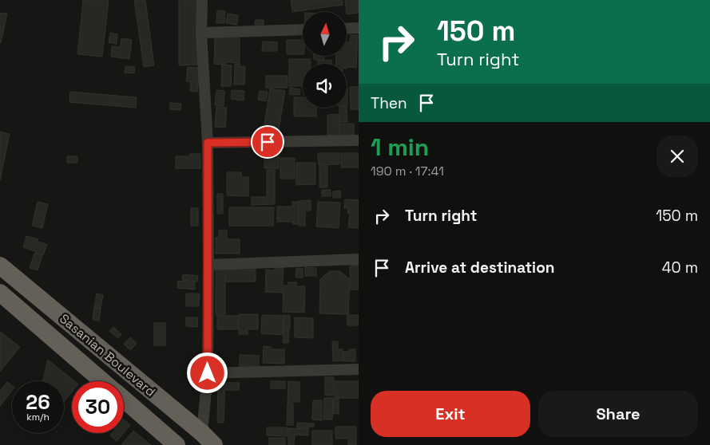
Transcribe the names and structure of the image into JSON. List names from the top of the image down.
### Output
{
  "streets": {
    "highway": ["Sasanian Boulevard"]
  },
  "north": "top",
  "page": {
    "turn": ["150 m", "Turn right"],
    "then": "Then",
    "heading": ["1 min", "190 m · 17:41"],
    "list": [
      {
        "name": "Turn right",
        "value": "150 m"
      },
      {
        "name": "Arrive at destination",
        "value": "40 m"
      }
    ],
    "speed": "26 km/h",
    "limit": "30",
    "buttons": ["Exit", "Share"]
  }
}
